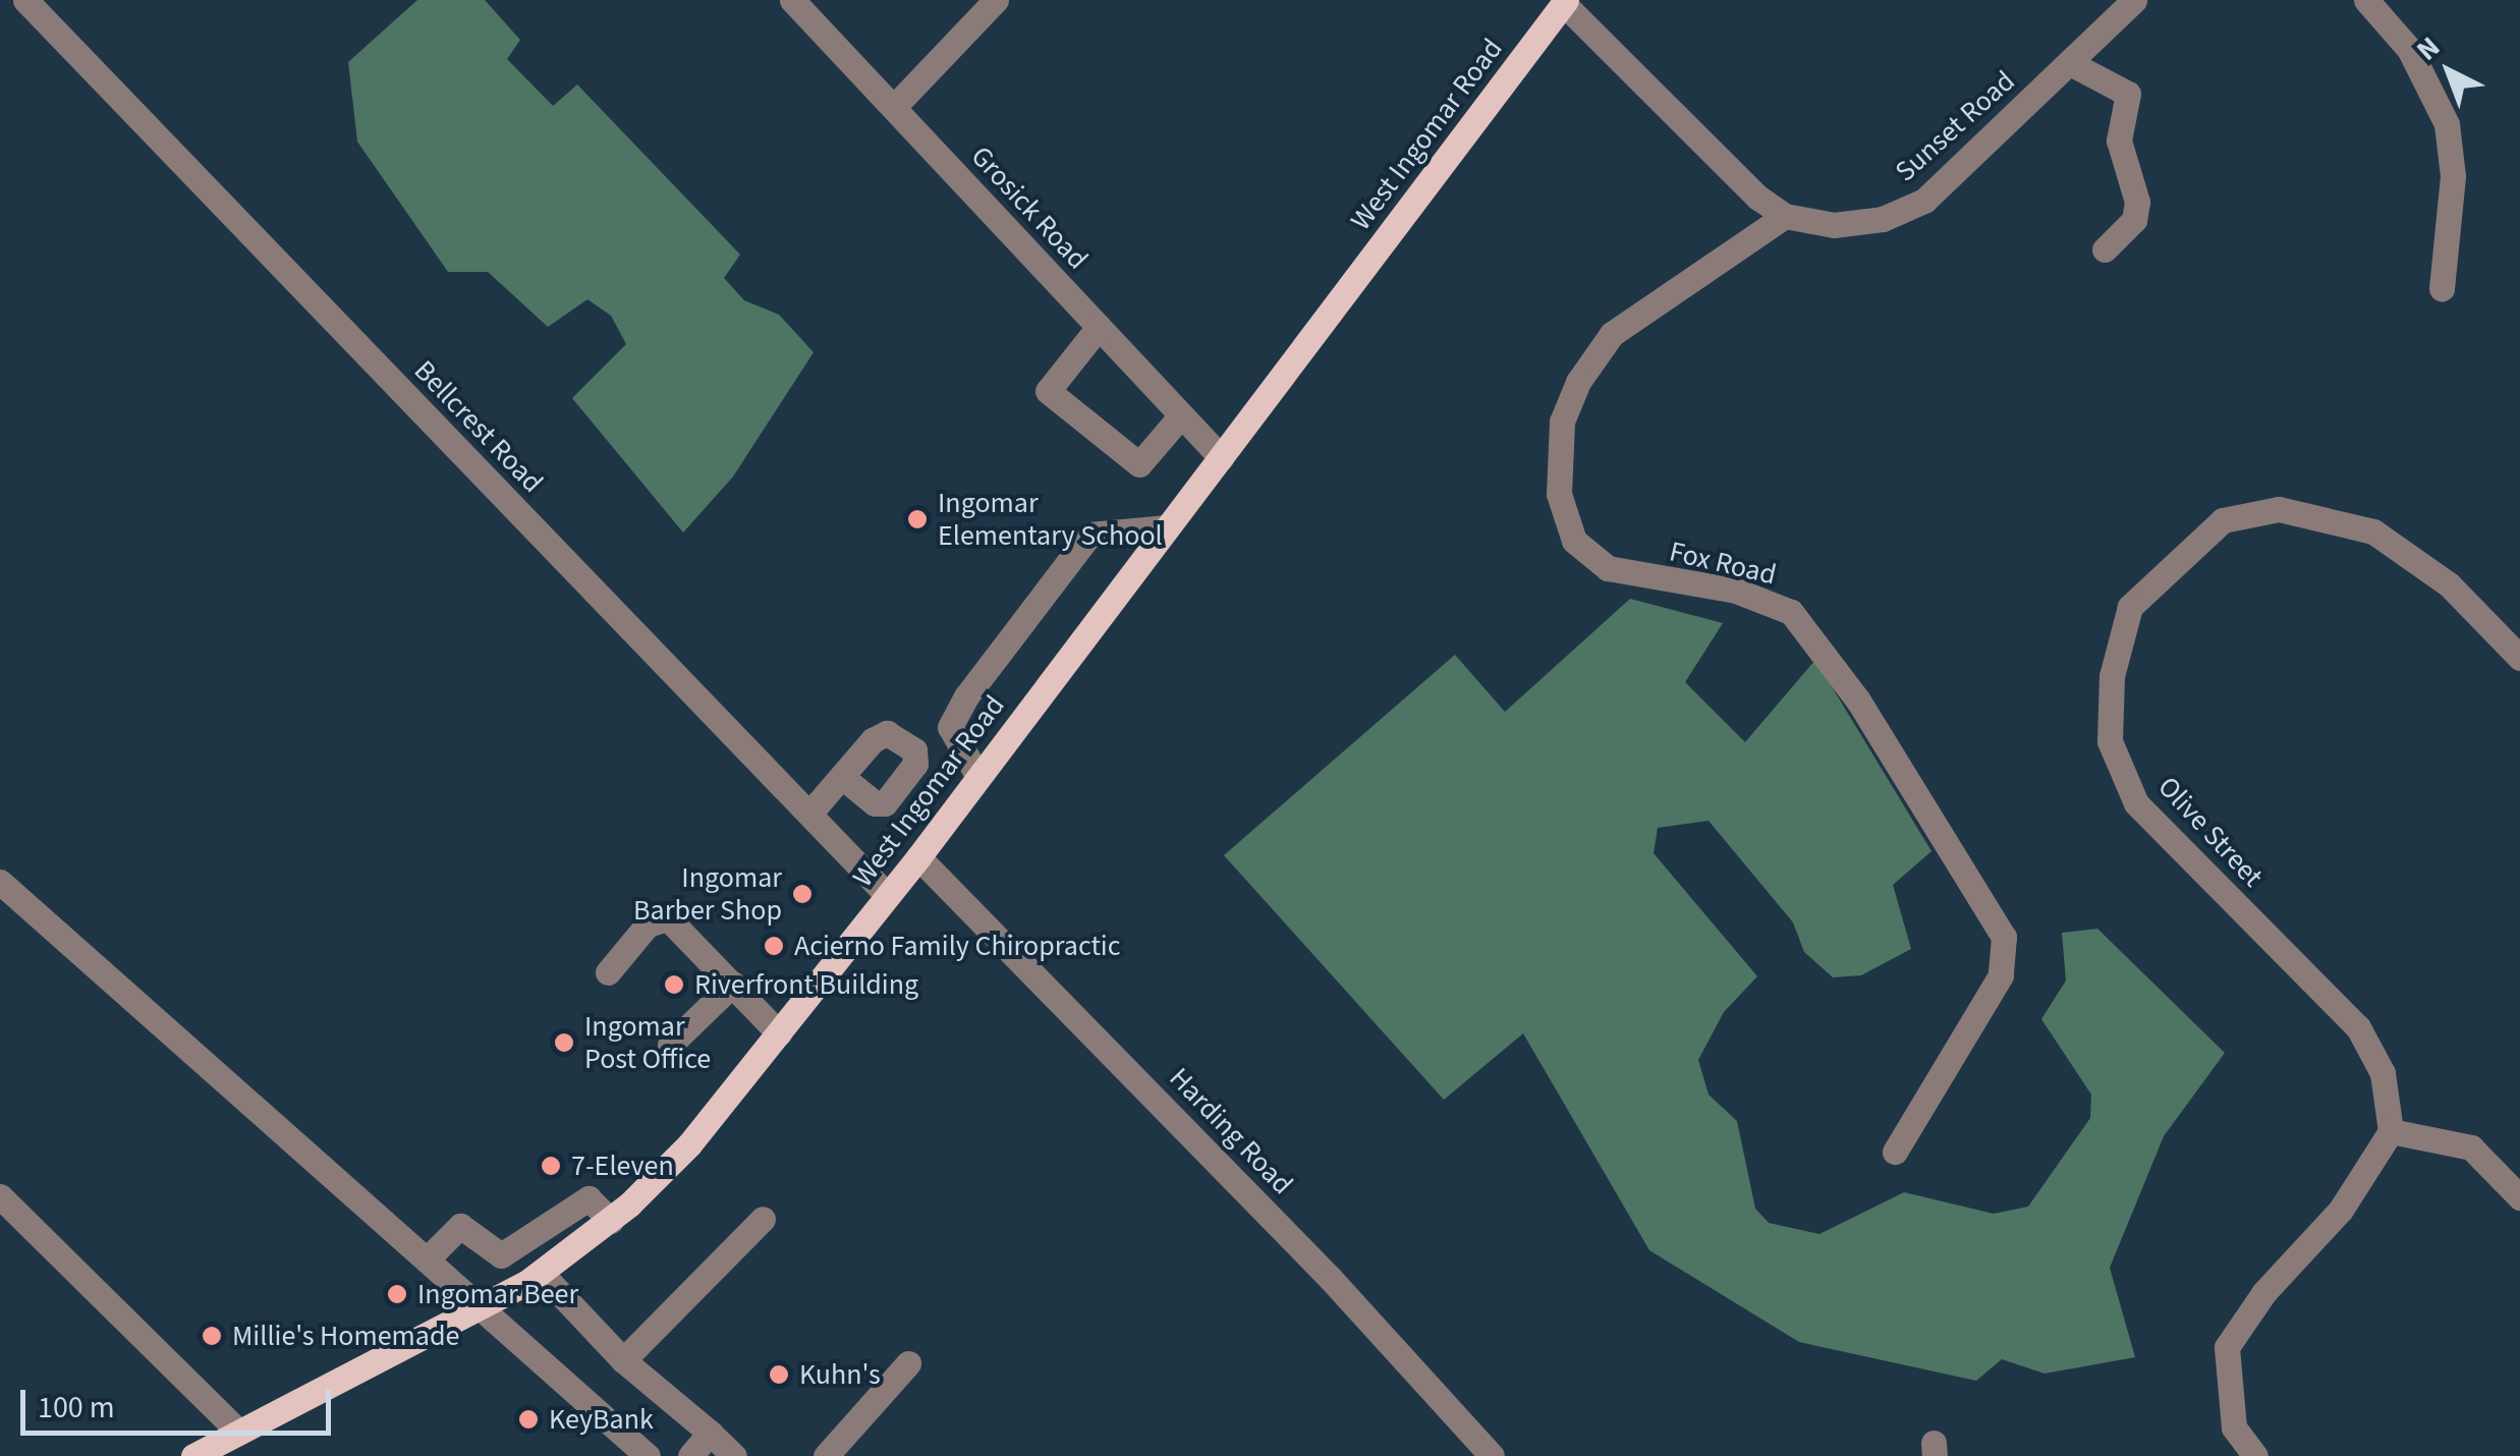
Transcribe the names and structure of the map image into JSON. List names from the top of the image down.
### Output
{
  "streets": {
    "main road": ["West Ingomar Road"],
    "street": [
      "Sunset Road",
      "Grosick Road",
      "Bellcrest Road",
      "Fox Road",
      "Olive Street",
      "Harding Road"
    ]
  },
  "crossings": [
    ["Sunset Road", "Fox Road"],
    ["West Ingomar Road", "Grosick Road"],
    ["West Ingomar Road", "Bellcrest Road"],
    ["West Ingomar Road", "Harding Road"]
  ],
  "places": [
    "Ingomar Elementary School",
    "Ingomar Barber Shop",
    "Acierno Family Chiropractic",
    "Riverfront Building",
    "Ingomar Post Office",
    "7-Eleven",
    "Ingomar Beer",
    "Millie's Homemade",
    "Kuhn's",
    "KeyBank"
  ],
  "scale_bar": "100 m",
  "north": "top left"
}
